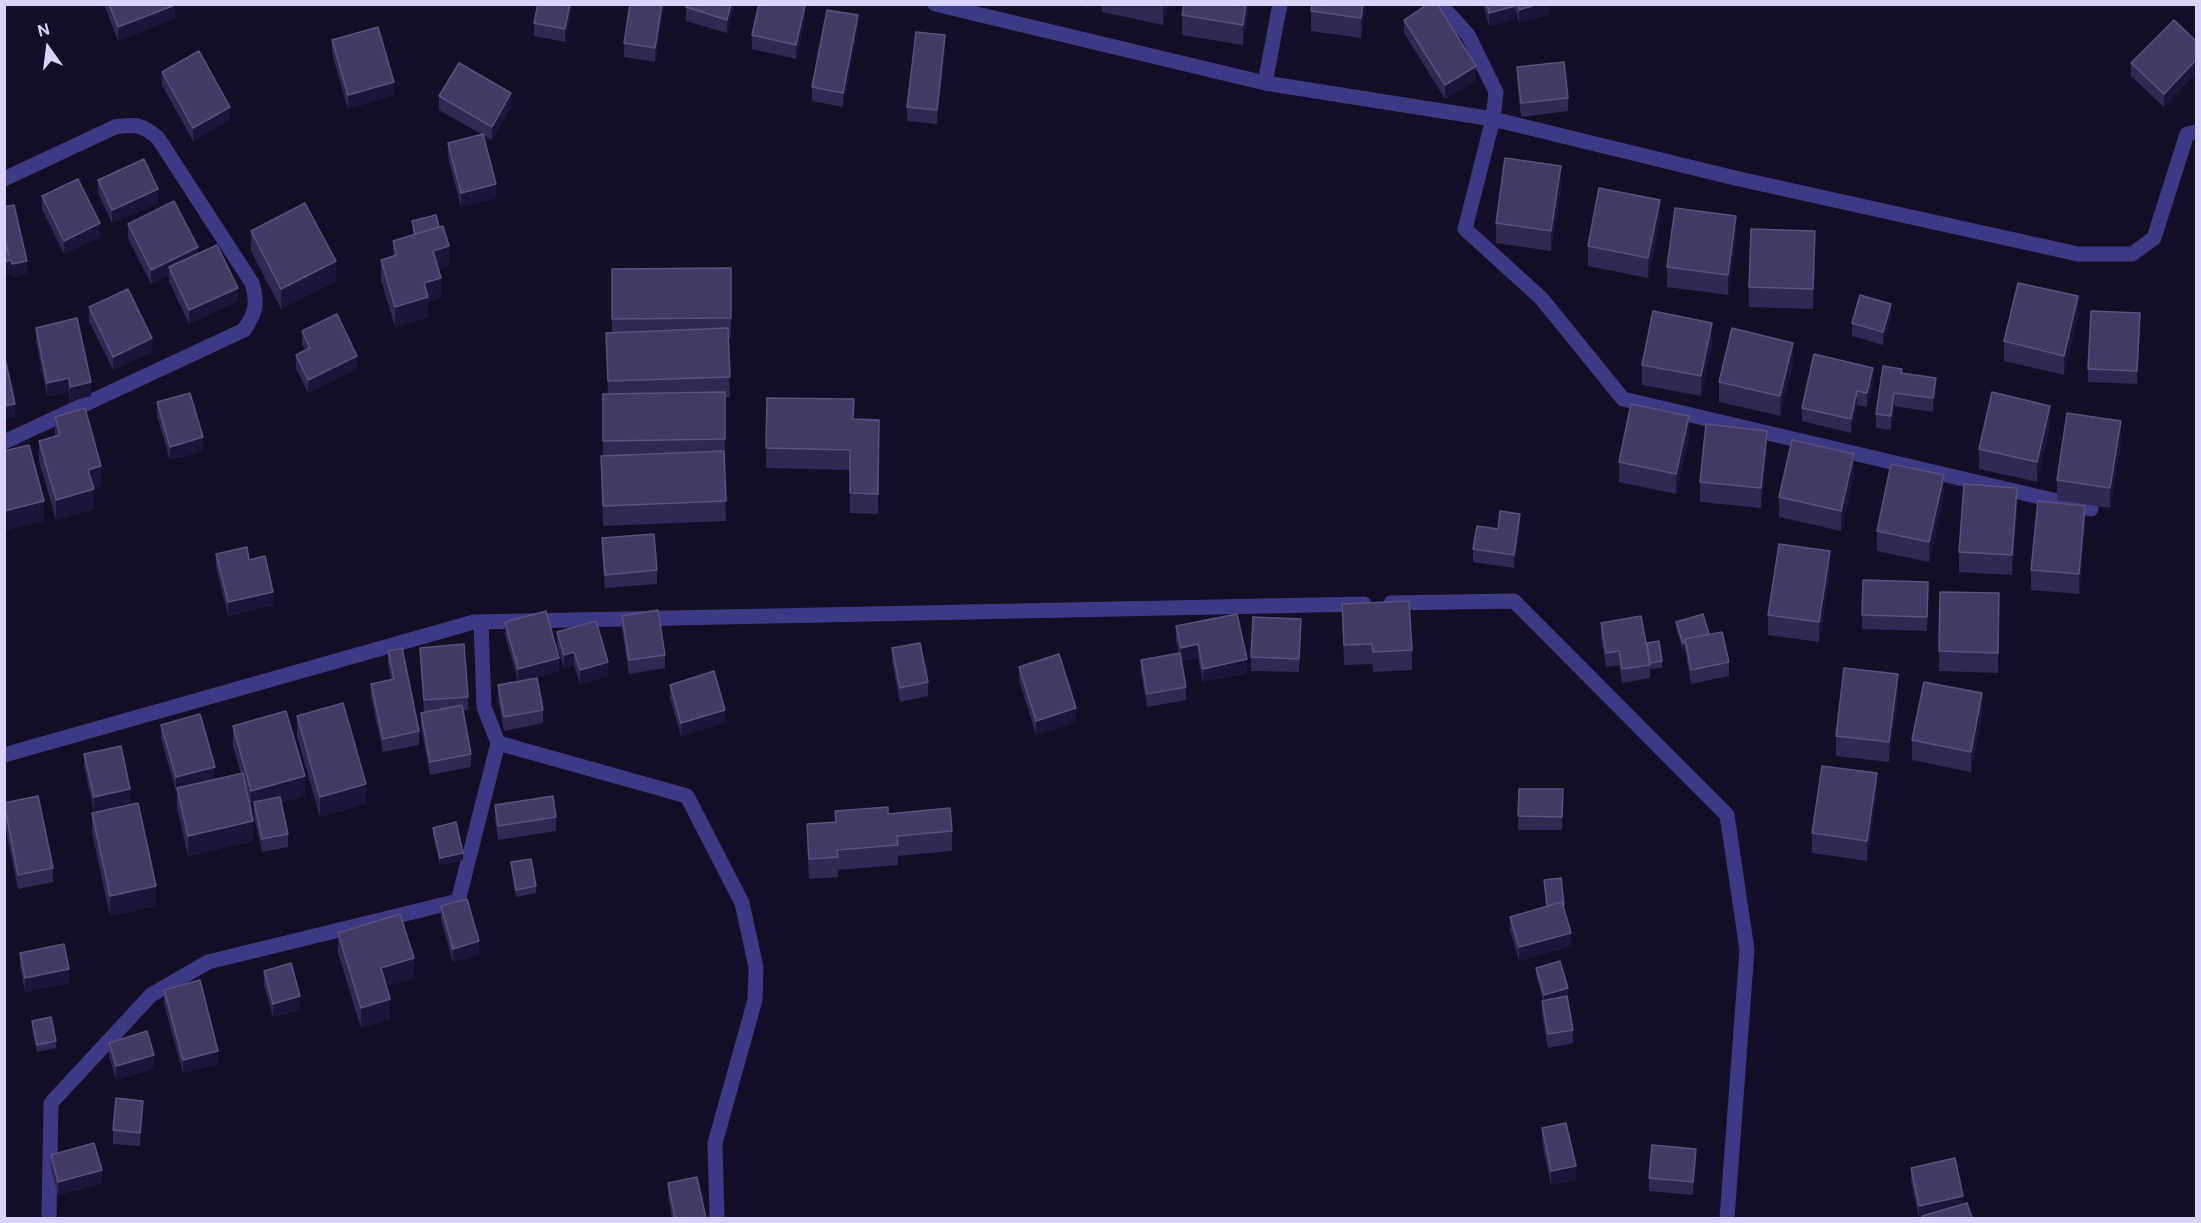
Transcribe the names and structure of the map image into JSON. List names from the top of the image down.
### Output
{
  "north": "top"
}
